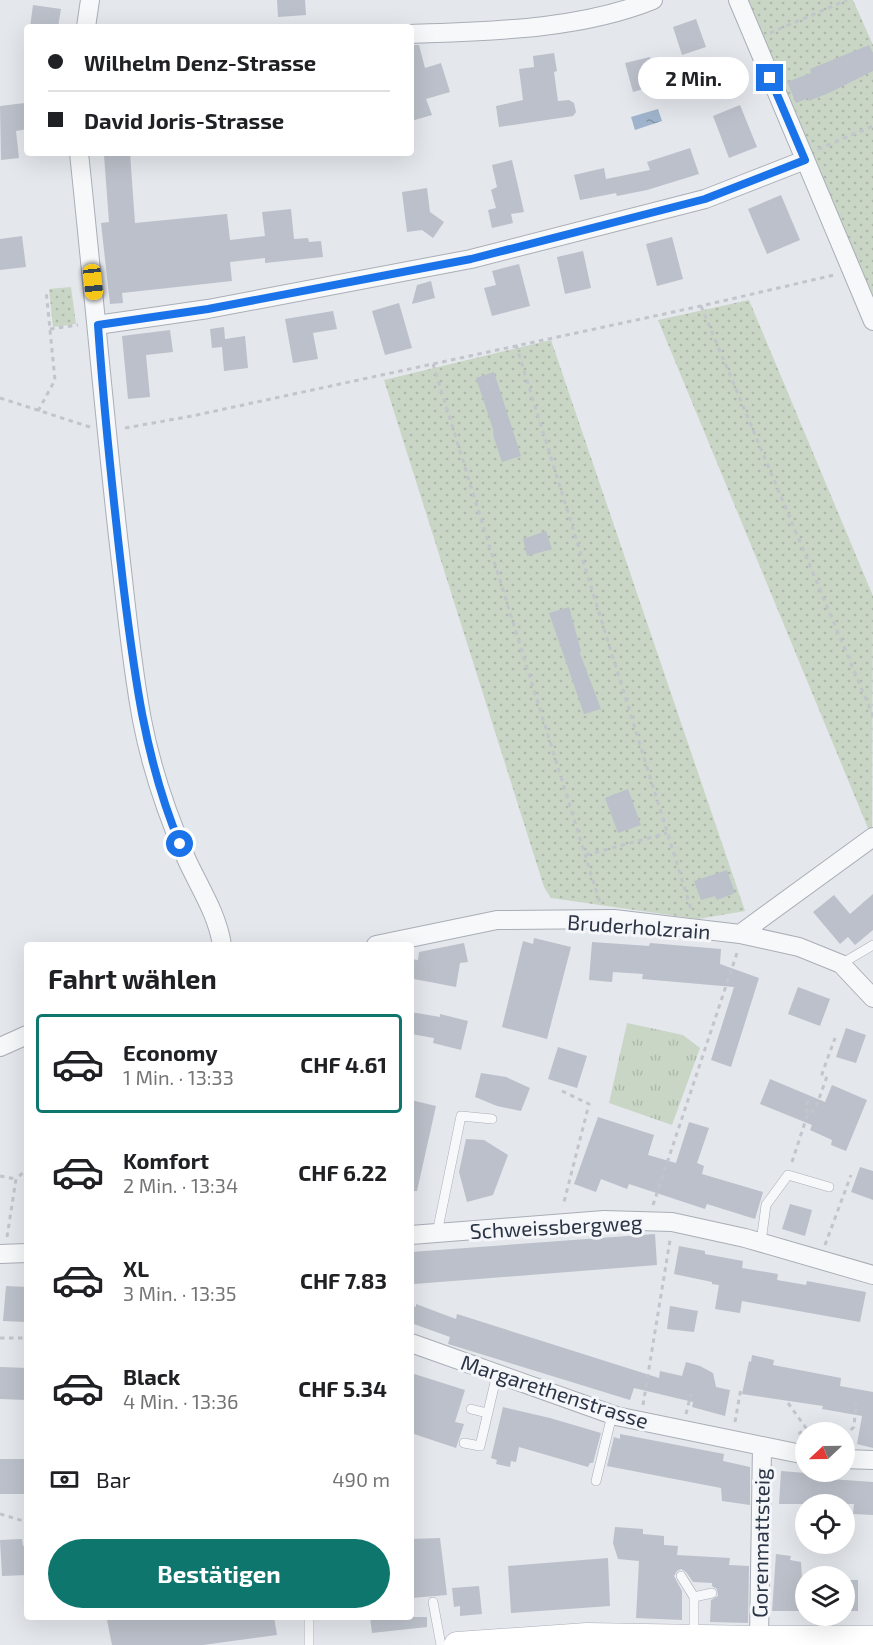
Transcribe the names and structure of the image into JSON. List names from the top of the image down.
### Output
{
  "streets": {
    "street": [
      "Bruderholzrain",
      "Schweissbergweg",
      "Margarethenstrasse",
      "Gorenmattsteig"
    ]
  },
  "crossings": [
    ["Margarethenstrasse", "Gorenmattsteig"]
  ],
  "north": "left",
  "page": {
    "banner": ["Wilhelm Denz-Strasse", "David Joris-Strasse"],
    "bubble": "2 Min.",
    "heading": "Fahrt wählen",
    "list": [
      {
        "name": "Economy",
        "note": "1 Min. · 13:33",
        "value": "CHF 4.61"
      },
      {
        "name": "Komfort",
        "note": "2 Min. · 13:34",
        "value": "CHF 6.22"
      },
      {
        "name": "XL",
        "note": "3 Min. · 13:35",
        "value": "CHF 7.83"
      },
      {
        "name": "Black",
        "note": "4 Min. · 13:36",
        "value": "CHF 5.34"
      }
    ],
    "pay": ["Bar", "490 m"],
    "buttons": "Bestätigen"
  }
}
